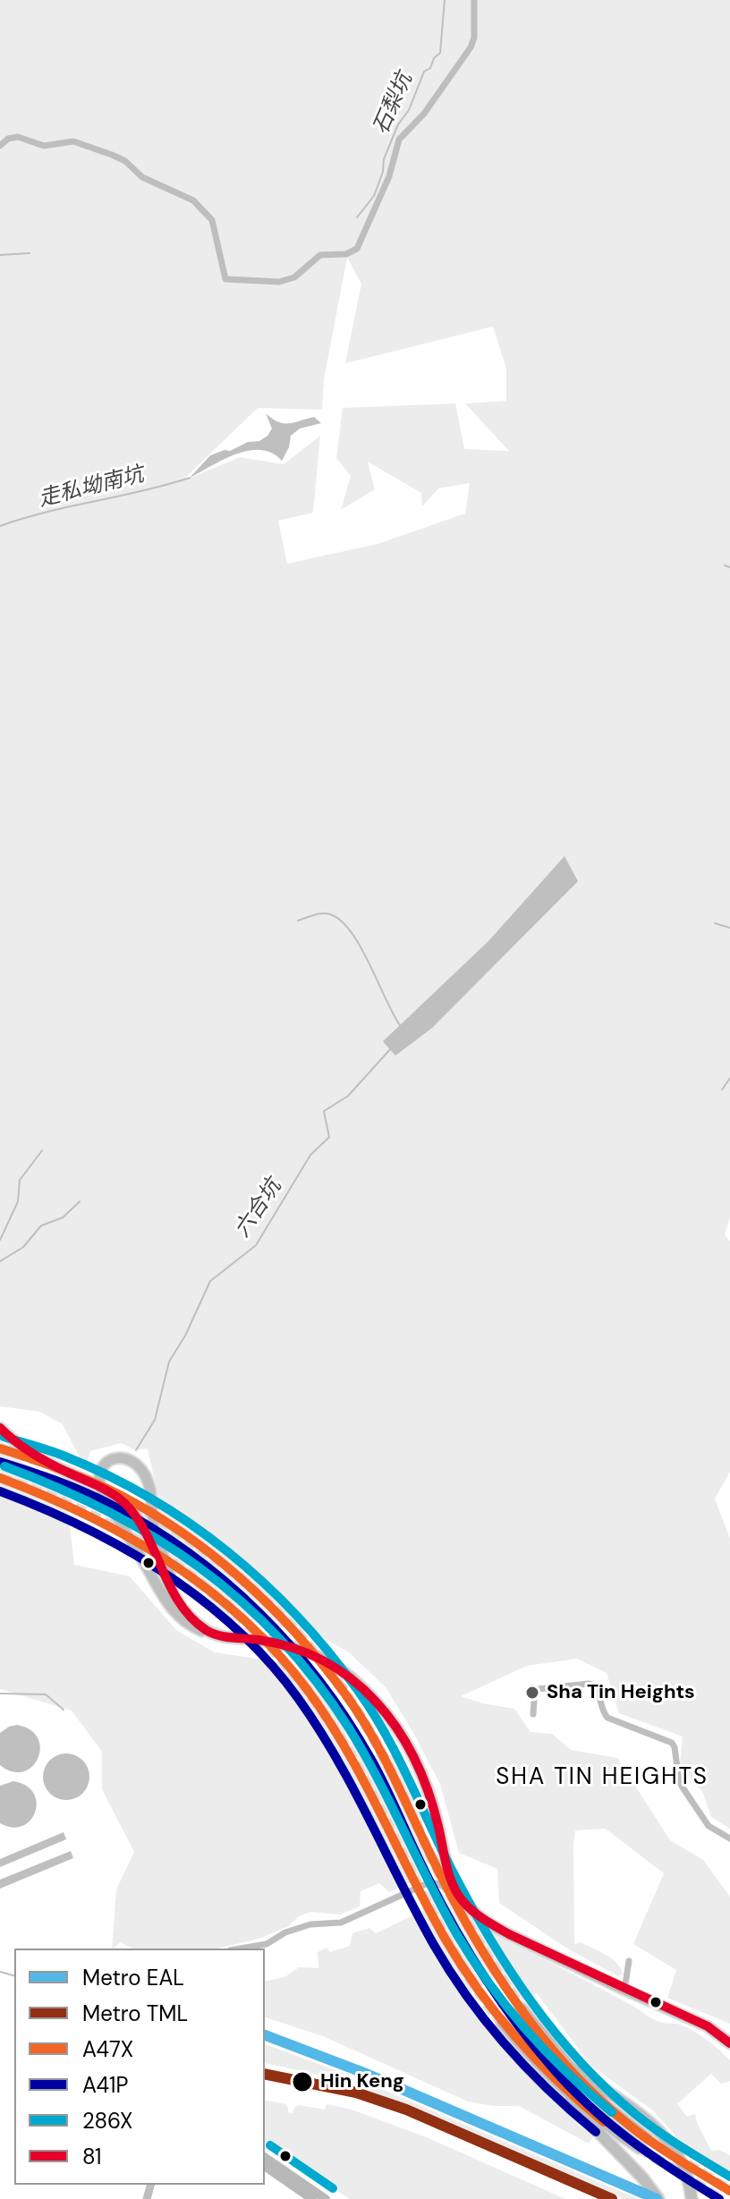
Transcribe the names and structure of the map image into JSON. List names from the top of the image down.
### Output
{
  "districts": ["SHA TIN HEIGHTS"],
  "water": ["石梨坑", "走私坳南坑", "六合坑"],
  "places": ["Sha Tin Heights", "Hin Keng"],
  "lines": [
    "transit line 81",
    "transit line 286X",
    "transit line A47X",
    "transit line A41P",
    "metro line EAL",
    "metro line TML"
  ],
  "legend": [
    "Metro EAL",
    "Metro TML",
    "A47X",
    "A41P",
    "286X",
    "81"
  ]
}
